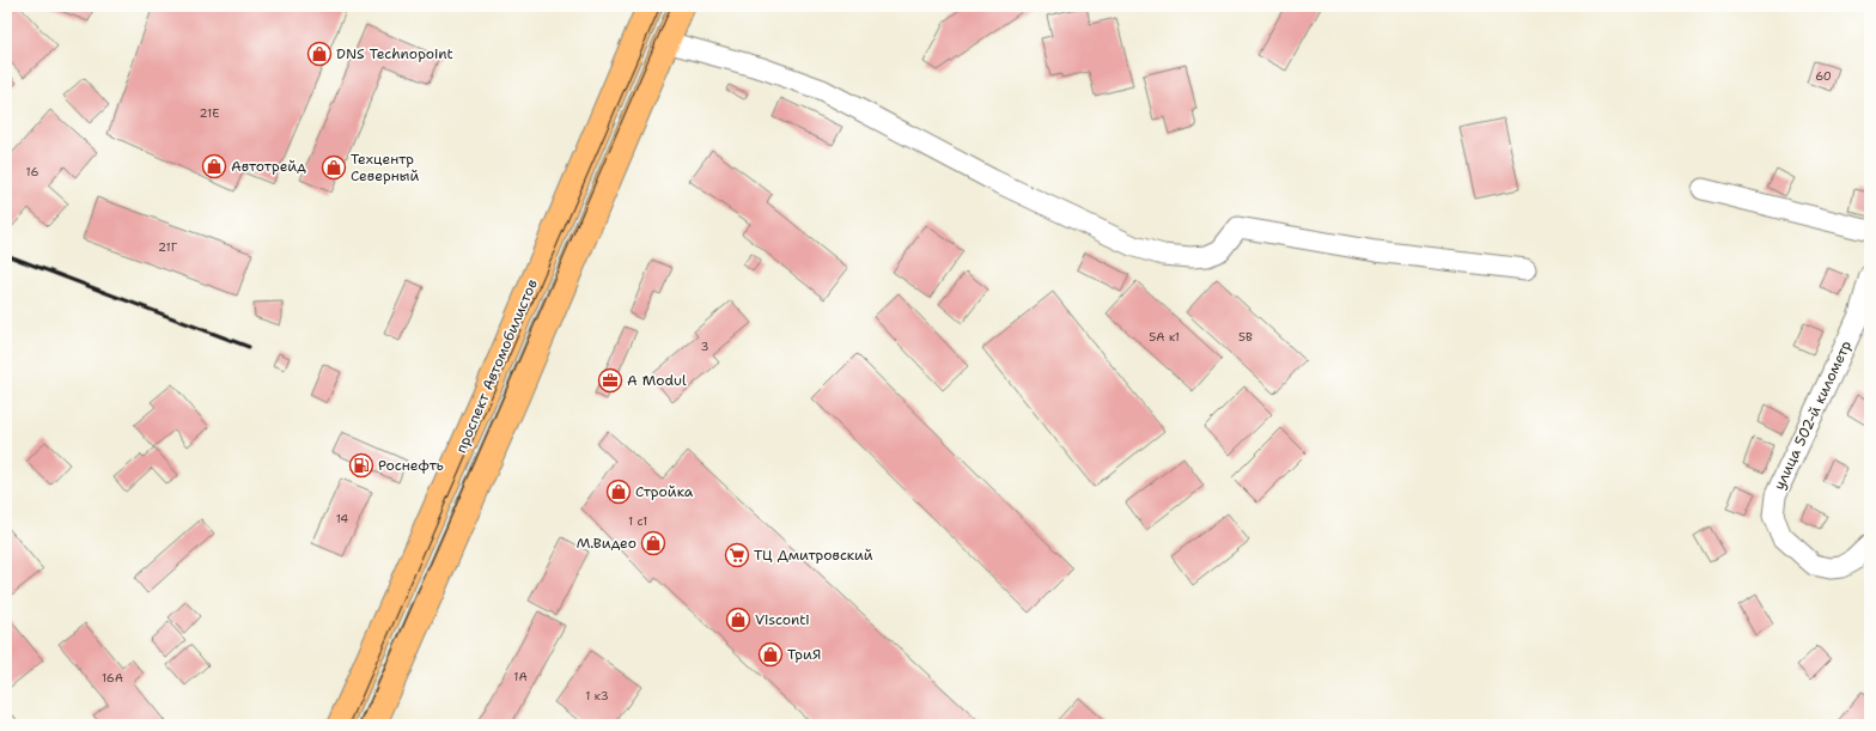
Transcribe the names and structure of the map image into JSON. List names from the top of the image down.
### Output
{
  "streets": {
    "main road": ["проспект Автомобилистов"],
    "street": ["улица 502-й километр"]
  },
  "places": {
    "shop": [
      "DNS Technopoint",
      "Автотрейд",
      "Техцентр Северный",
      "Стройка",
      "М.Видео",
      "Visconti",
      "ТриЯ"
    ],
    "office": ["A Modul"],
    "fuel station": ["Роснефть"],
    "supermarket": ["ТЦ Дмитровский"]
  },
  "house_numbers": [
    "60",
    "21Е",
    "16",
    "21Г",
    "5А к1",
    "5В",
    "3",
    "14",
    "1 с1",
    "1А",
    "16А",
    "1 к3"
  ]
}
